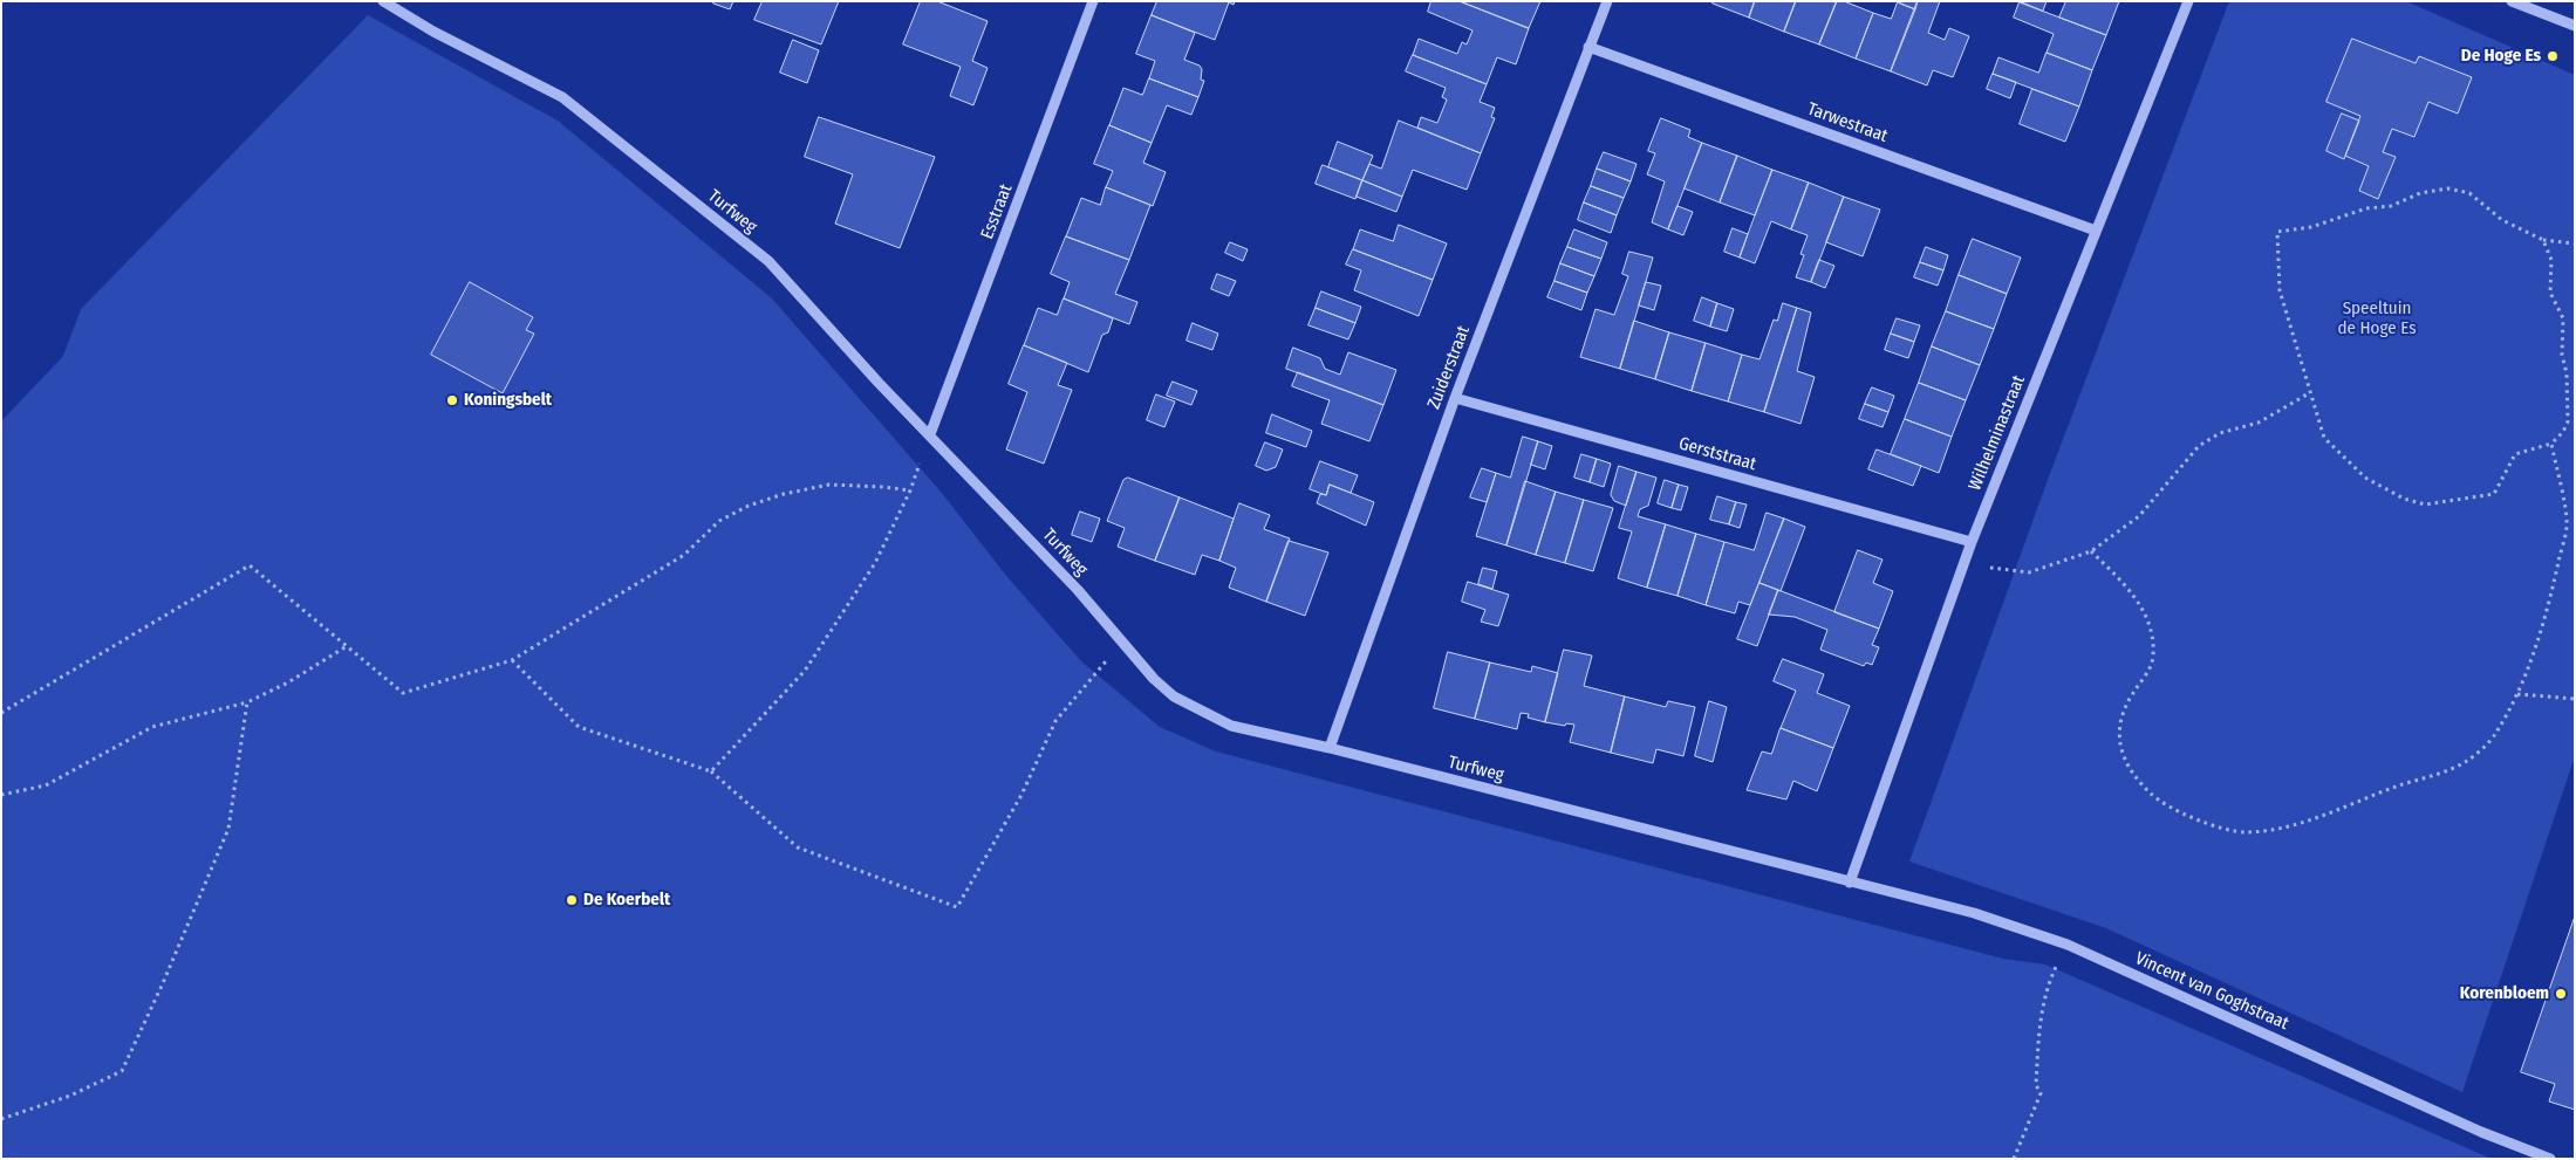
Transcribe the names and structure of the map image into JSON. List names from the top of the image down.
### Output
{
  "streets": {
    "street": [
      "Tarwestraat",
      "Turfweg",
      "Esstraat",
      "Zuiderstraat",
      "Wilhelminastraat",
      "Gerststraat",
      "Vincent van Goghstraat"
    ]
  },
  "crossings": [
    ["Tarwestraat", "Zuiderstraat"],
    ["Tarwestraat", "Wilhelminastraat"],
    ["Turfweg", "Esstraat"],
    ["Turfweg", "Zuiderstraat"],
    ["Turfweg", "Wilhelminastraat"],
    ["Turfweg", "Vincent van Goghstraat"],
    ["Zuiderstraat", "Gerststraat"],
    ["Wilhelminastraat", "Gerststraat"],
    ["Wilhelminastraat", "Vincent van Goghstraat"]
  ],
  "parks": ["Speeltuin de Hoge Es"],
  "places": [
    "De Hoge Es",
    "Koningsbelt",
    "De Koerbelt",
    "Korenbloem"
  ]
}
